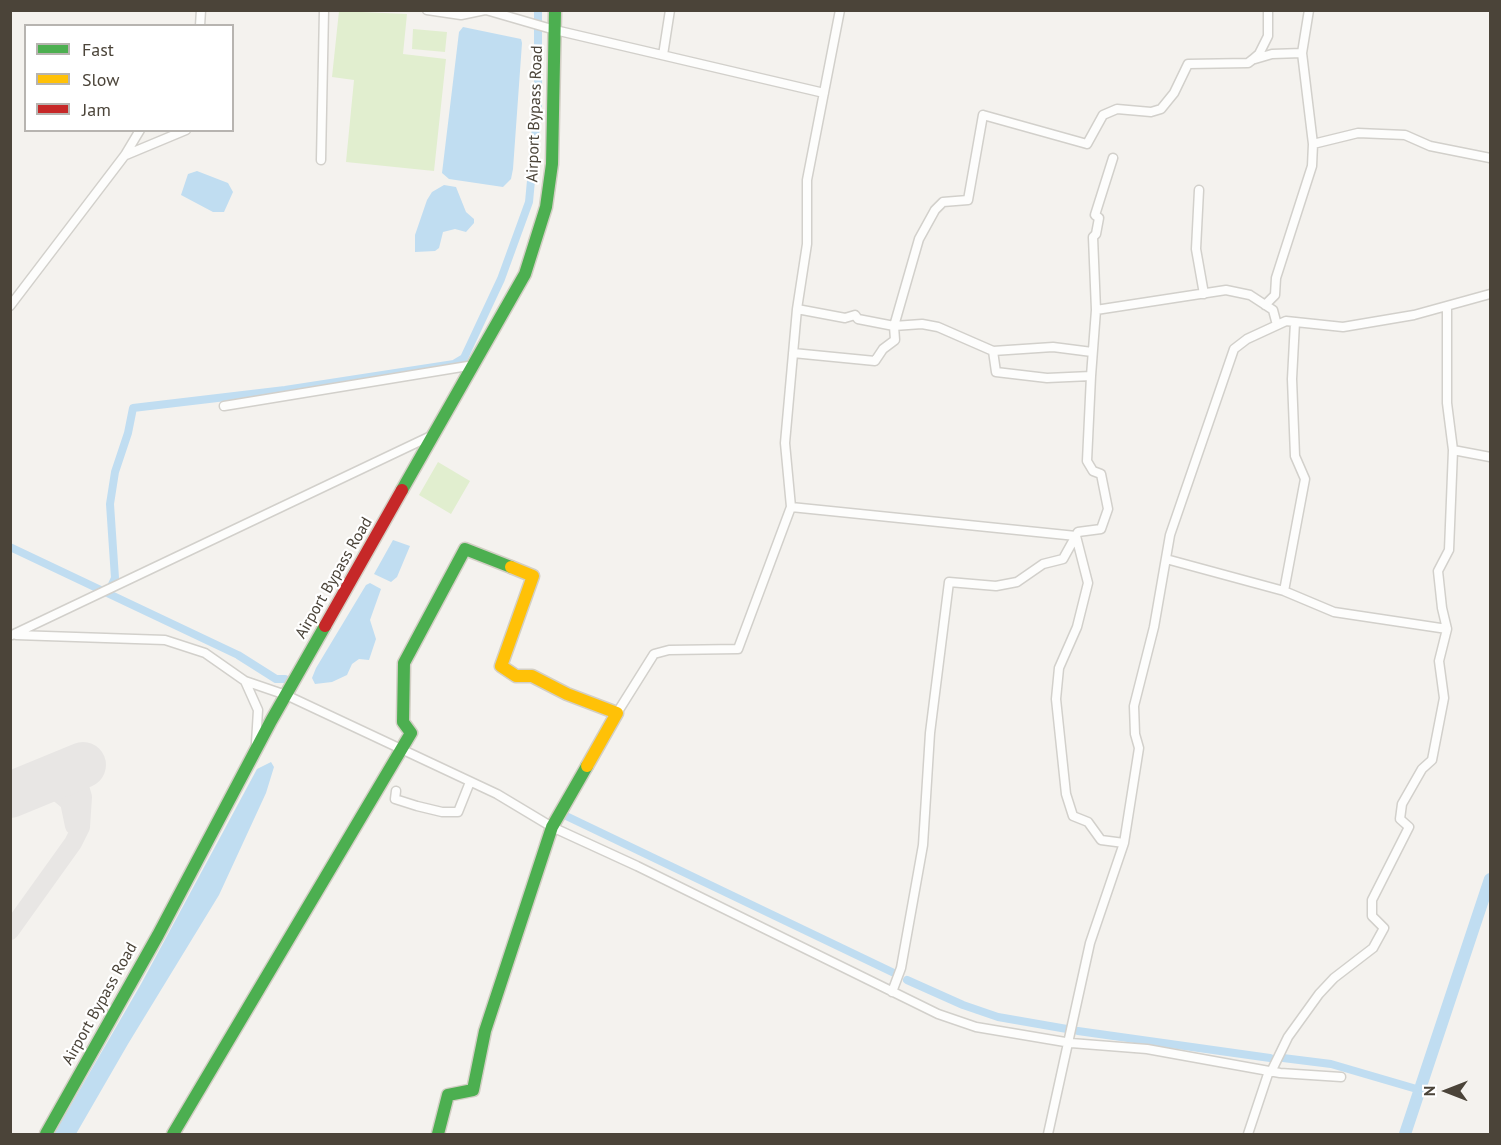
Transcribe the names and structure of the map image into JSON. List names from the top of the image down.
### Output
{
  "streets": {
    "street": ["Airport Bypass Road"]
  },
  "legend": ["Fast", "Slow", "Jam"],
  "north": "left"
}
